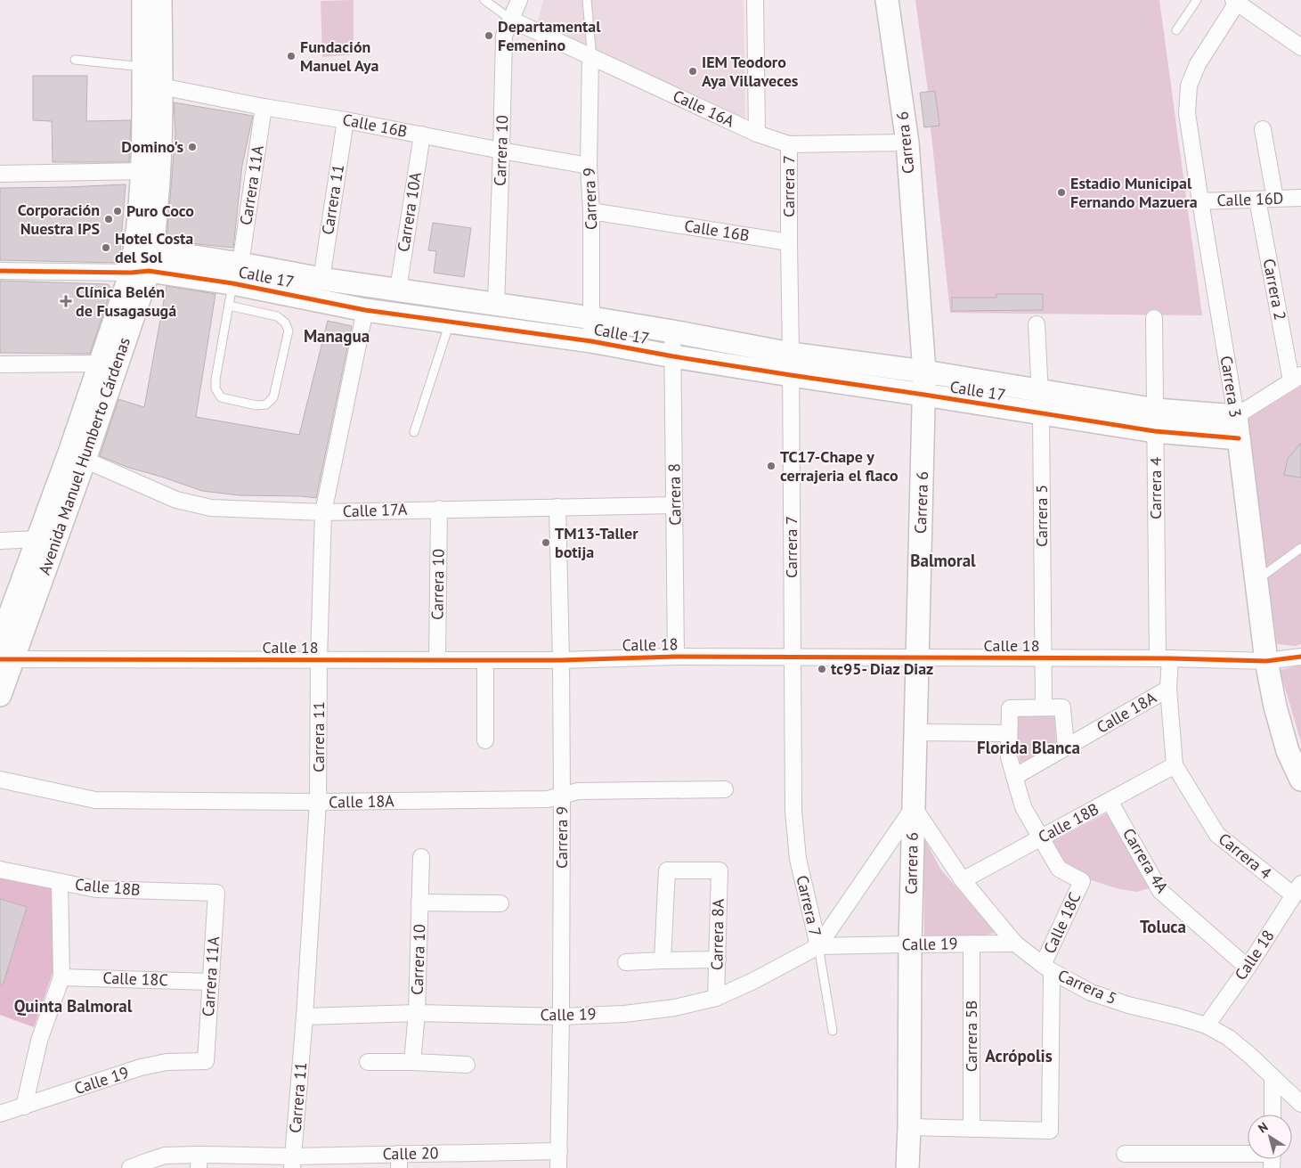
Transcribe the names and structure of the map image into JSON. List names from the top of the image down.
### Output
{
  "streets": {
    "street": [
      "Calle 16A",
      "Calle 16B",
      "Carrera 6",
      "Carrera 10",
      "Carrera 11A",
      "Carrera 7",
      "Carrera 9",
      "Carrera 11",
      "Calle 16D",
      "Carrera 10A",
      "Calle 17",
      "Carrera 2",
      "Carrera 3",
      "Avenida Manuel Humberto Cárdenas",
      "Carrera 4",
      "Carrera 8",
      "Calle 17A",
      "Carrera 5",
      "Calle 18",
      "Calle 18A",
      "Calle 18B",
      "Carrera 4A",
      "Calle 18C",
      "Carrera 8A",
      "Calle 19",
      "Carrera 5B",
      "Calle 20"
    ]
  },
  "crossings": [
    ["Calle 16A", "Carrera 6"],
    ["Calle 16A", "Carrera 10"],
    ["Calle 16A", "Carrera 7"],
    ["Calle 16A", "Carrera 9"],
    ["Calle 16B", "Carrera 10"],
    ["Calle 16B", "Carrera 11A"],
    ["Calle 16B", "Carrera 7"],
    ["Calle 16B", "Carrera 9"],
    ["Calle 16B", "Carrera 11"],
    ["Calle 16B", "Carrera 10A"],
    ["Calle 16B", "Avenida Manuel Humberto Cárdenas"],
    ["Carrera 6", "Calle 17"],
    ["Carrera 6", "Carrera 5"],
    ["Carrera 6", "Calle 18"],
    ["Carrera 6", "Calle 19"],
    ["Carrera 10", "Calle 17"],
    ["Carrera 10", "Calle 17A"],
    ["Carrera 10", "Calle 18"],
    ["Carrera 10", "Calle 19"],
    ["Carrera 11A", "Calle 17"],
    ["Carrera 11A", "Calle 18B"],
    ["Carrera 11A", "Calle 18C"],
    ["Carrera 11A", "Calle 19"],
    ["Carrera 7", "Calle 17"],
    ["Carrera 7", "Calle 18"],
    ["Carrera 7", "Calle 19"],
    ["Carrera 9", "Calle 17"],
    ["Carrera 9", "Calle 17A"],
    ["Carrera 9", "Calle 18"],
    ["Carrera 9", "Calle 18A"],
    ["Carrera 9", "Calle 19"],
    ["Carrera 9", "Calle 20"],
    ["Carrera 11", "Calle 17"],
    ["Carrera 11", "Calle 17A"],
    ["Carrera 11", "Calle 18"],
    ["Carrera 11", "Calle 18A"],
    ["Carrera 11", "Calle 19"],
    ["Carrera 11", "Calle 20"],
    ["Calle 16D", "Carrera 2"],
    ["Calle 16D", "Carrera 3"],
    ["Carrera 10A", "Calle 17"],
    ["Calle 17", "Carrera 3"],
    ["Calle 17", "Avenida Manuel Humberto Cárdenas"],
    ["Calle 17", "Carrera 4"],
    ["Calle 17", "Carrera 8"],
    ["Calle 17", "Carrera 5"],
    ["Carrera 3", "Calle 18"],
    ["Avenida Manuel Humberto Cárdenas", "Calle 17A"],
    ["Avenida Manuel Humberto Cárdenas", "Calle 18"],
    ["Carrera 4", "Calle 18"],
    ["Carrera 4", "Calle 18A"],
    ["Carrera 4", "Calle 18B"],
    ["Carrera 8", "Calle 17A"],
    ["Carrera 8", "Calle 18"],
    ["Carrera 5", "Calle 18"],
    ["Carrera 5", "Calle 18B"],
    ["Carrera 5", "Calle 18C"],
    ["Carrera 5", "Calle 19"],
    ["Calle 18", "Carrera 4A"],
    ["Calle 18B", "Carrera 4A"],
    ["Calle 18B", "Calle 18C"],
    ["Carrera 8A", "Calle 19"],
    ["Calle 19", "Carrera 5B"]
  ],
  "districts": [
    "Managua",
    "Balmoral",
    "Florida Blanca",
    "Toluca",
    "Quinta Balmoral",
    "Acrópolis"
  ],
  "places": {
    "other": [
      "Departamental Femenino",
      "Fundación Manuel Aya",
      "IEM Teodoro Aya Villaveces",
      "Domino's",
      "Estadio Municipal Fernando Mazuera",
      "Puro Coco",
      "Corporación Nuestra IPS",
      "Hotel Costa del Sol",
      "TC17-Chape y cerrajeria el flaco",
      "TM13-Taller botija",
      "tc95- Diaz Diaz"
    ],
    "health": ["Clínica Belén de Fusagasugá"]
  },
  "north": "top left"
}
